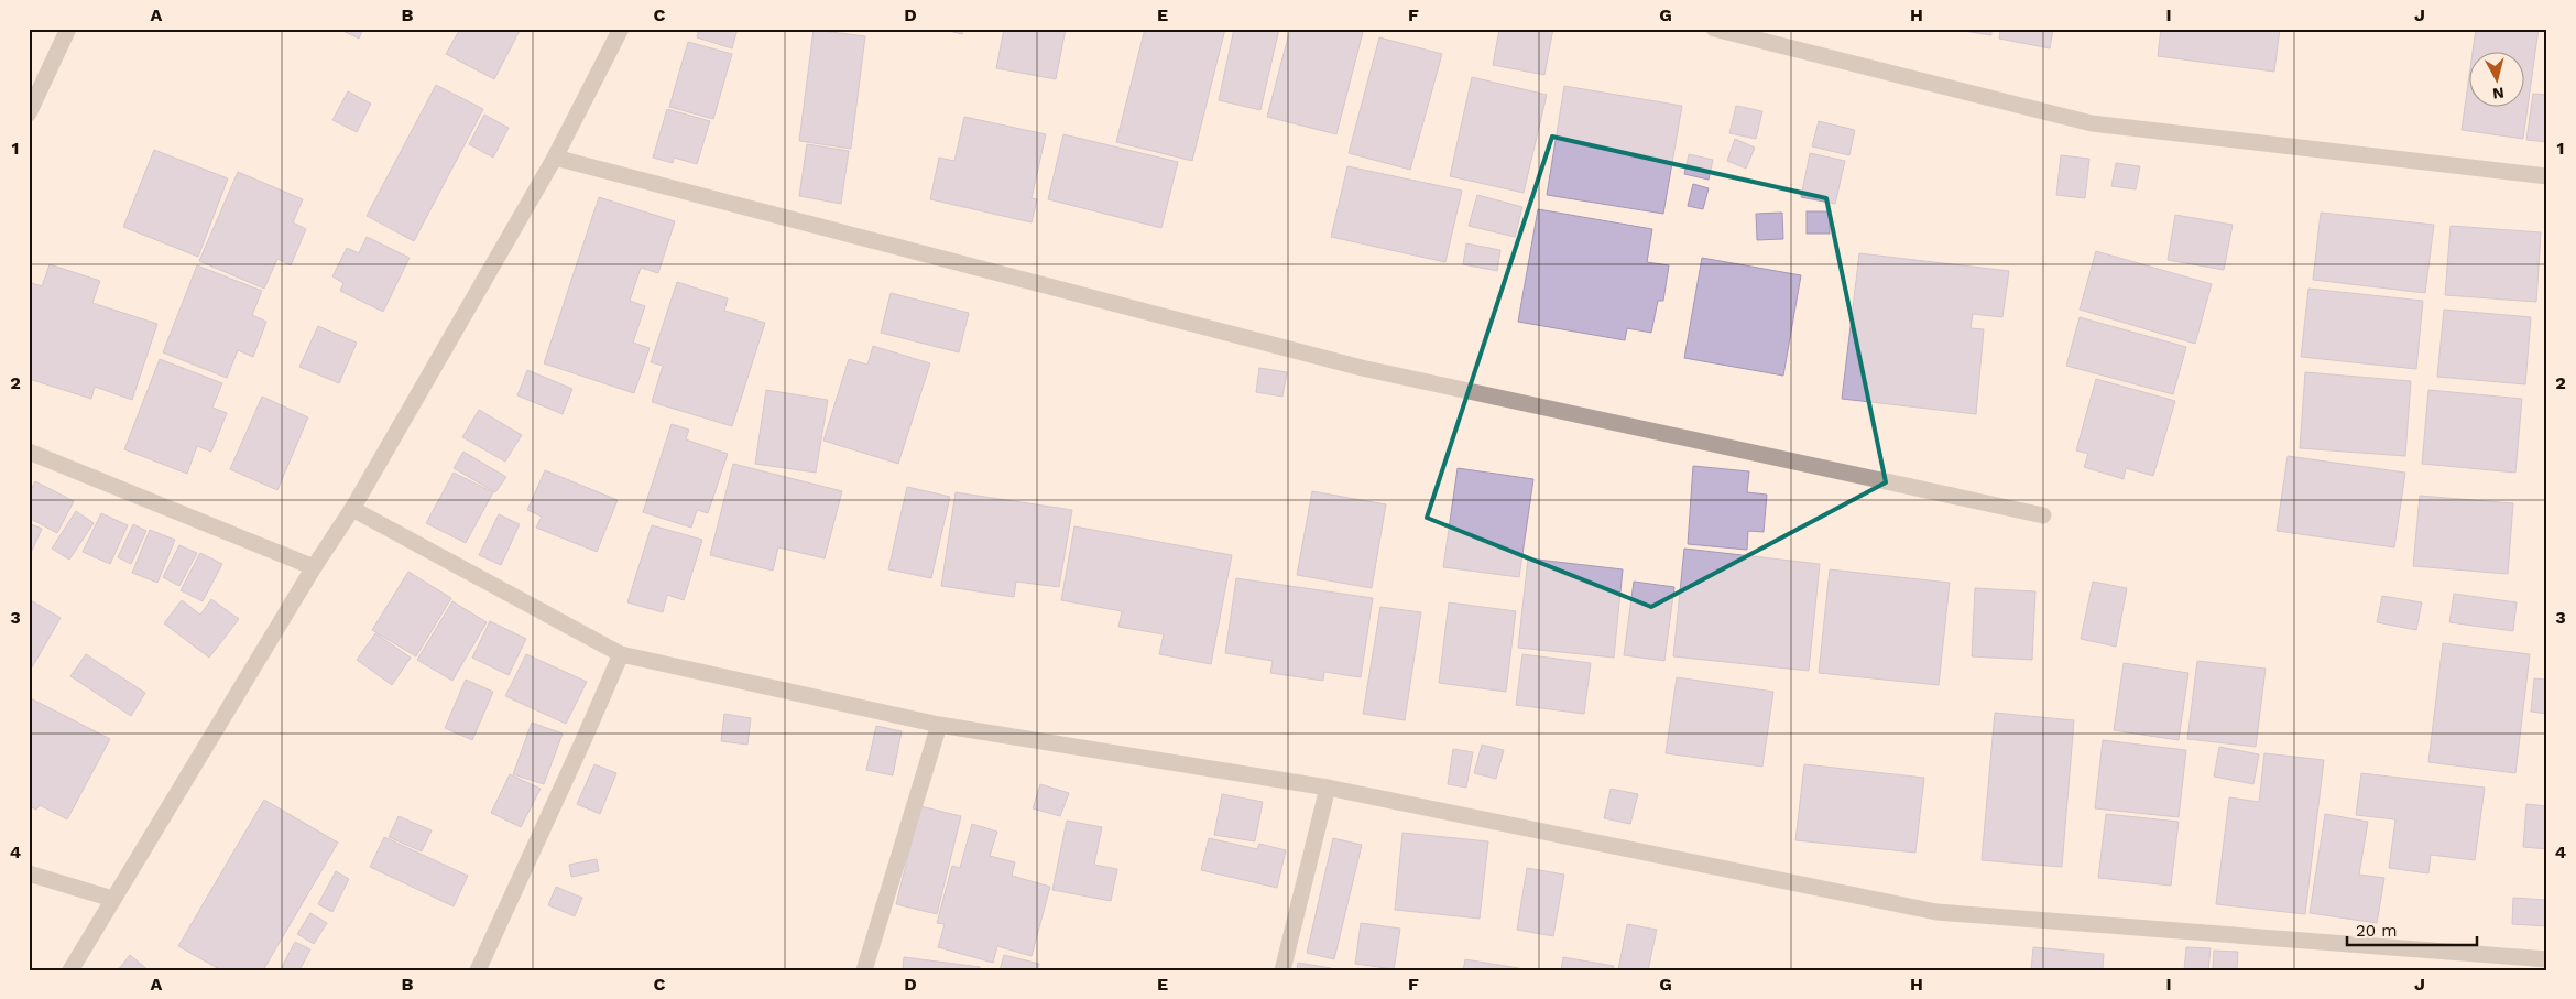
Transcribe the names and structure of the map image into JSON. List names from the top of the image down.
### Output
{
  "scale_bar": "20 m",
  "north": "bottom",
  "grid": {
    "columns": [
      "A",
      "B",
      "C",
      "D",
      "E",
      "F",
      "G",
      "H",
      "I",
      "J"
    ],
    "rows": [
      "1",
      "2",
      "3",
      "4"
    ]
  }
}
